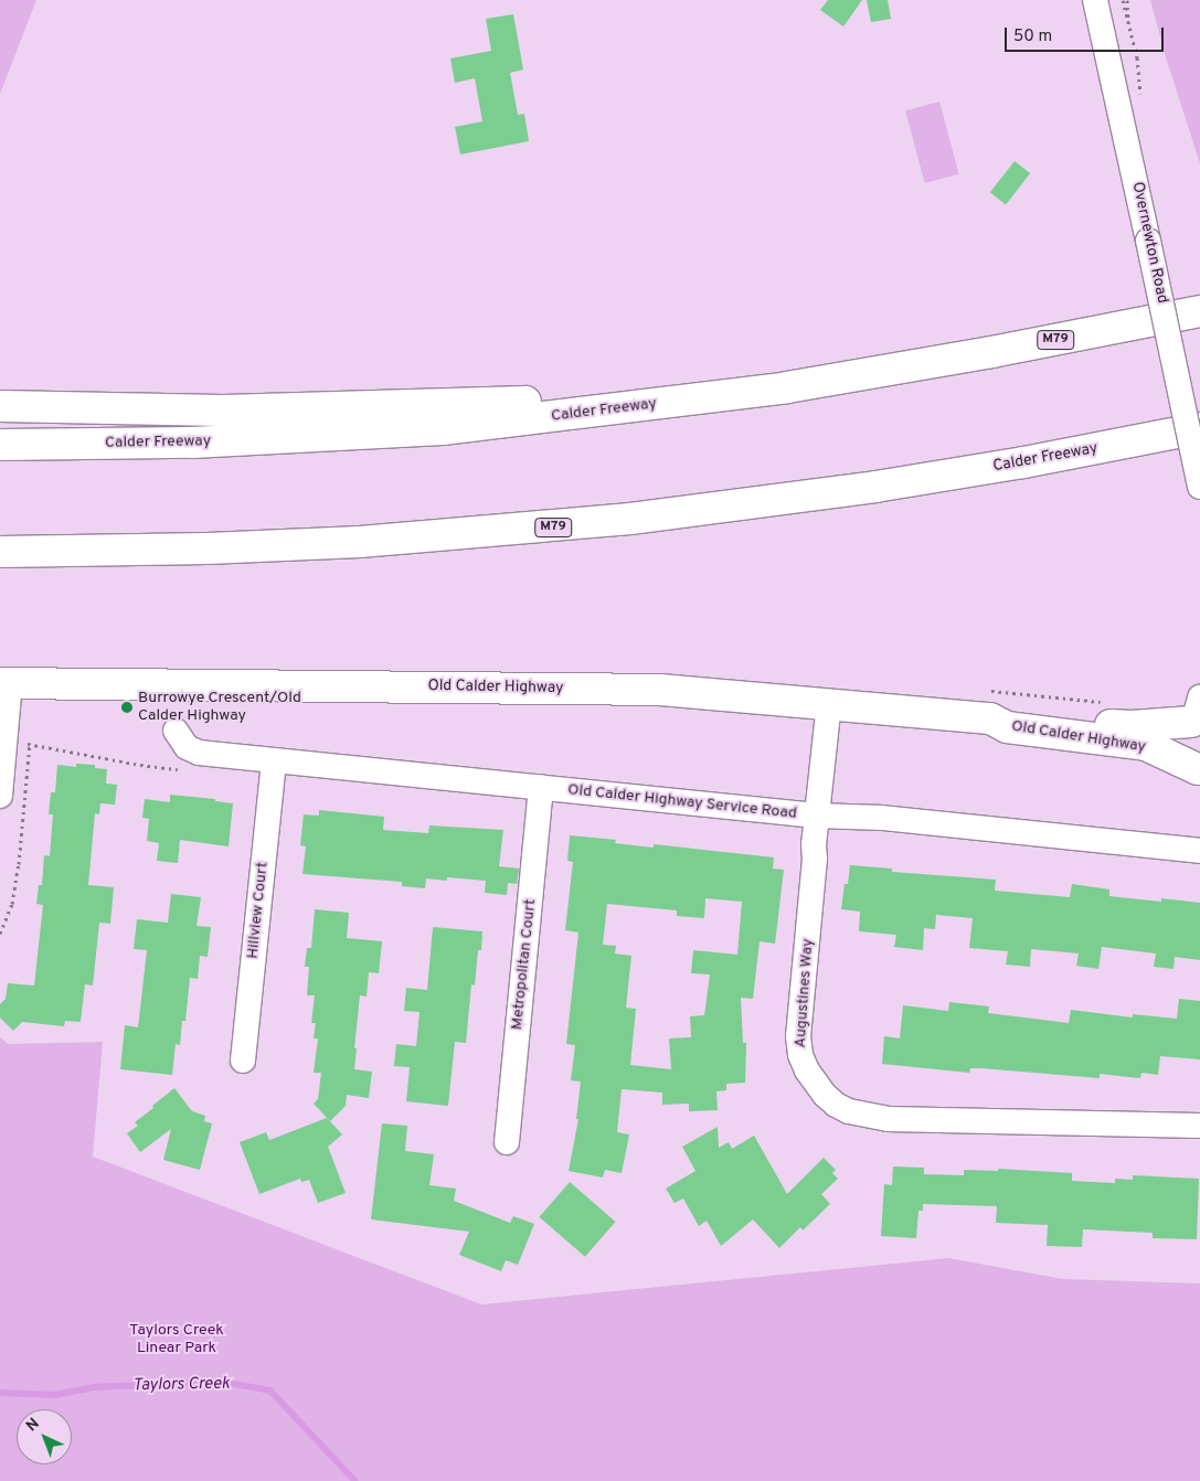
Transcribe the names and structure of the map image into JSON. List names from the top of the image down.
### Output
{
  "streets": {
    "main road": ["M79", "Calder Freeway", "Old Calder Highway"],
    "street": [
      "Overnewton Road",
      "Old Calder Highway Service Road",
      "Hillview Court",
      "Metropolitan Court",
      "Augustines Way"
    ]
  },
  "crossings": [
    ["Old Calder Highway", "Augustines Way"],
    ["Old Calder Highway Service Road", "Hillview Court"],
    ["Old Calder Highway Service Road", "Metropolitan Court"],
    ["Old Calder Highway Service Road", "Augustines Way"]
  ],
  "water": ["Taylors Creek"],
  "parks": ["Taylors Creek Linear Park"],
  "places": ["Burrowye Crescent/Old Calder Highway"],
  "scale_bar": "50 m",
  "north": "top left"
}
